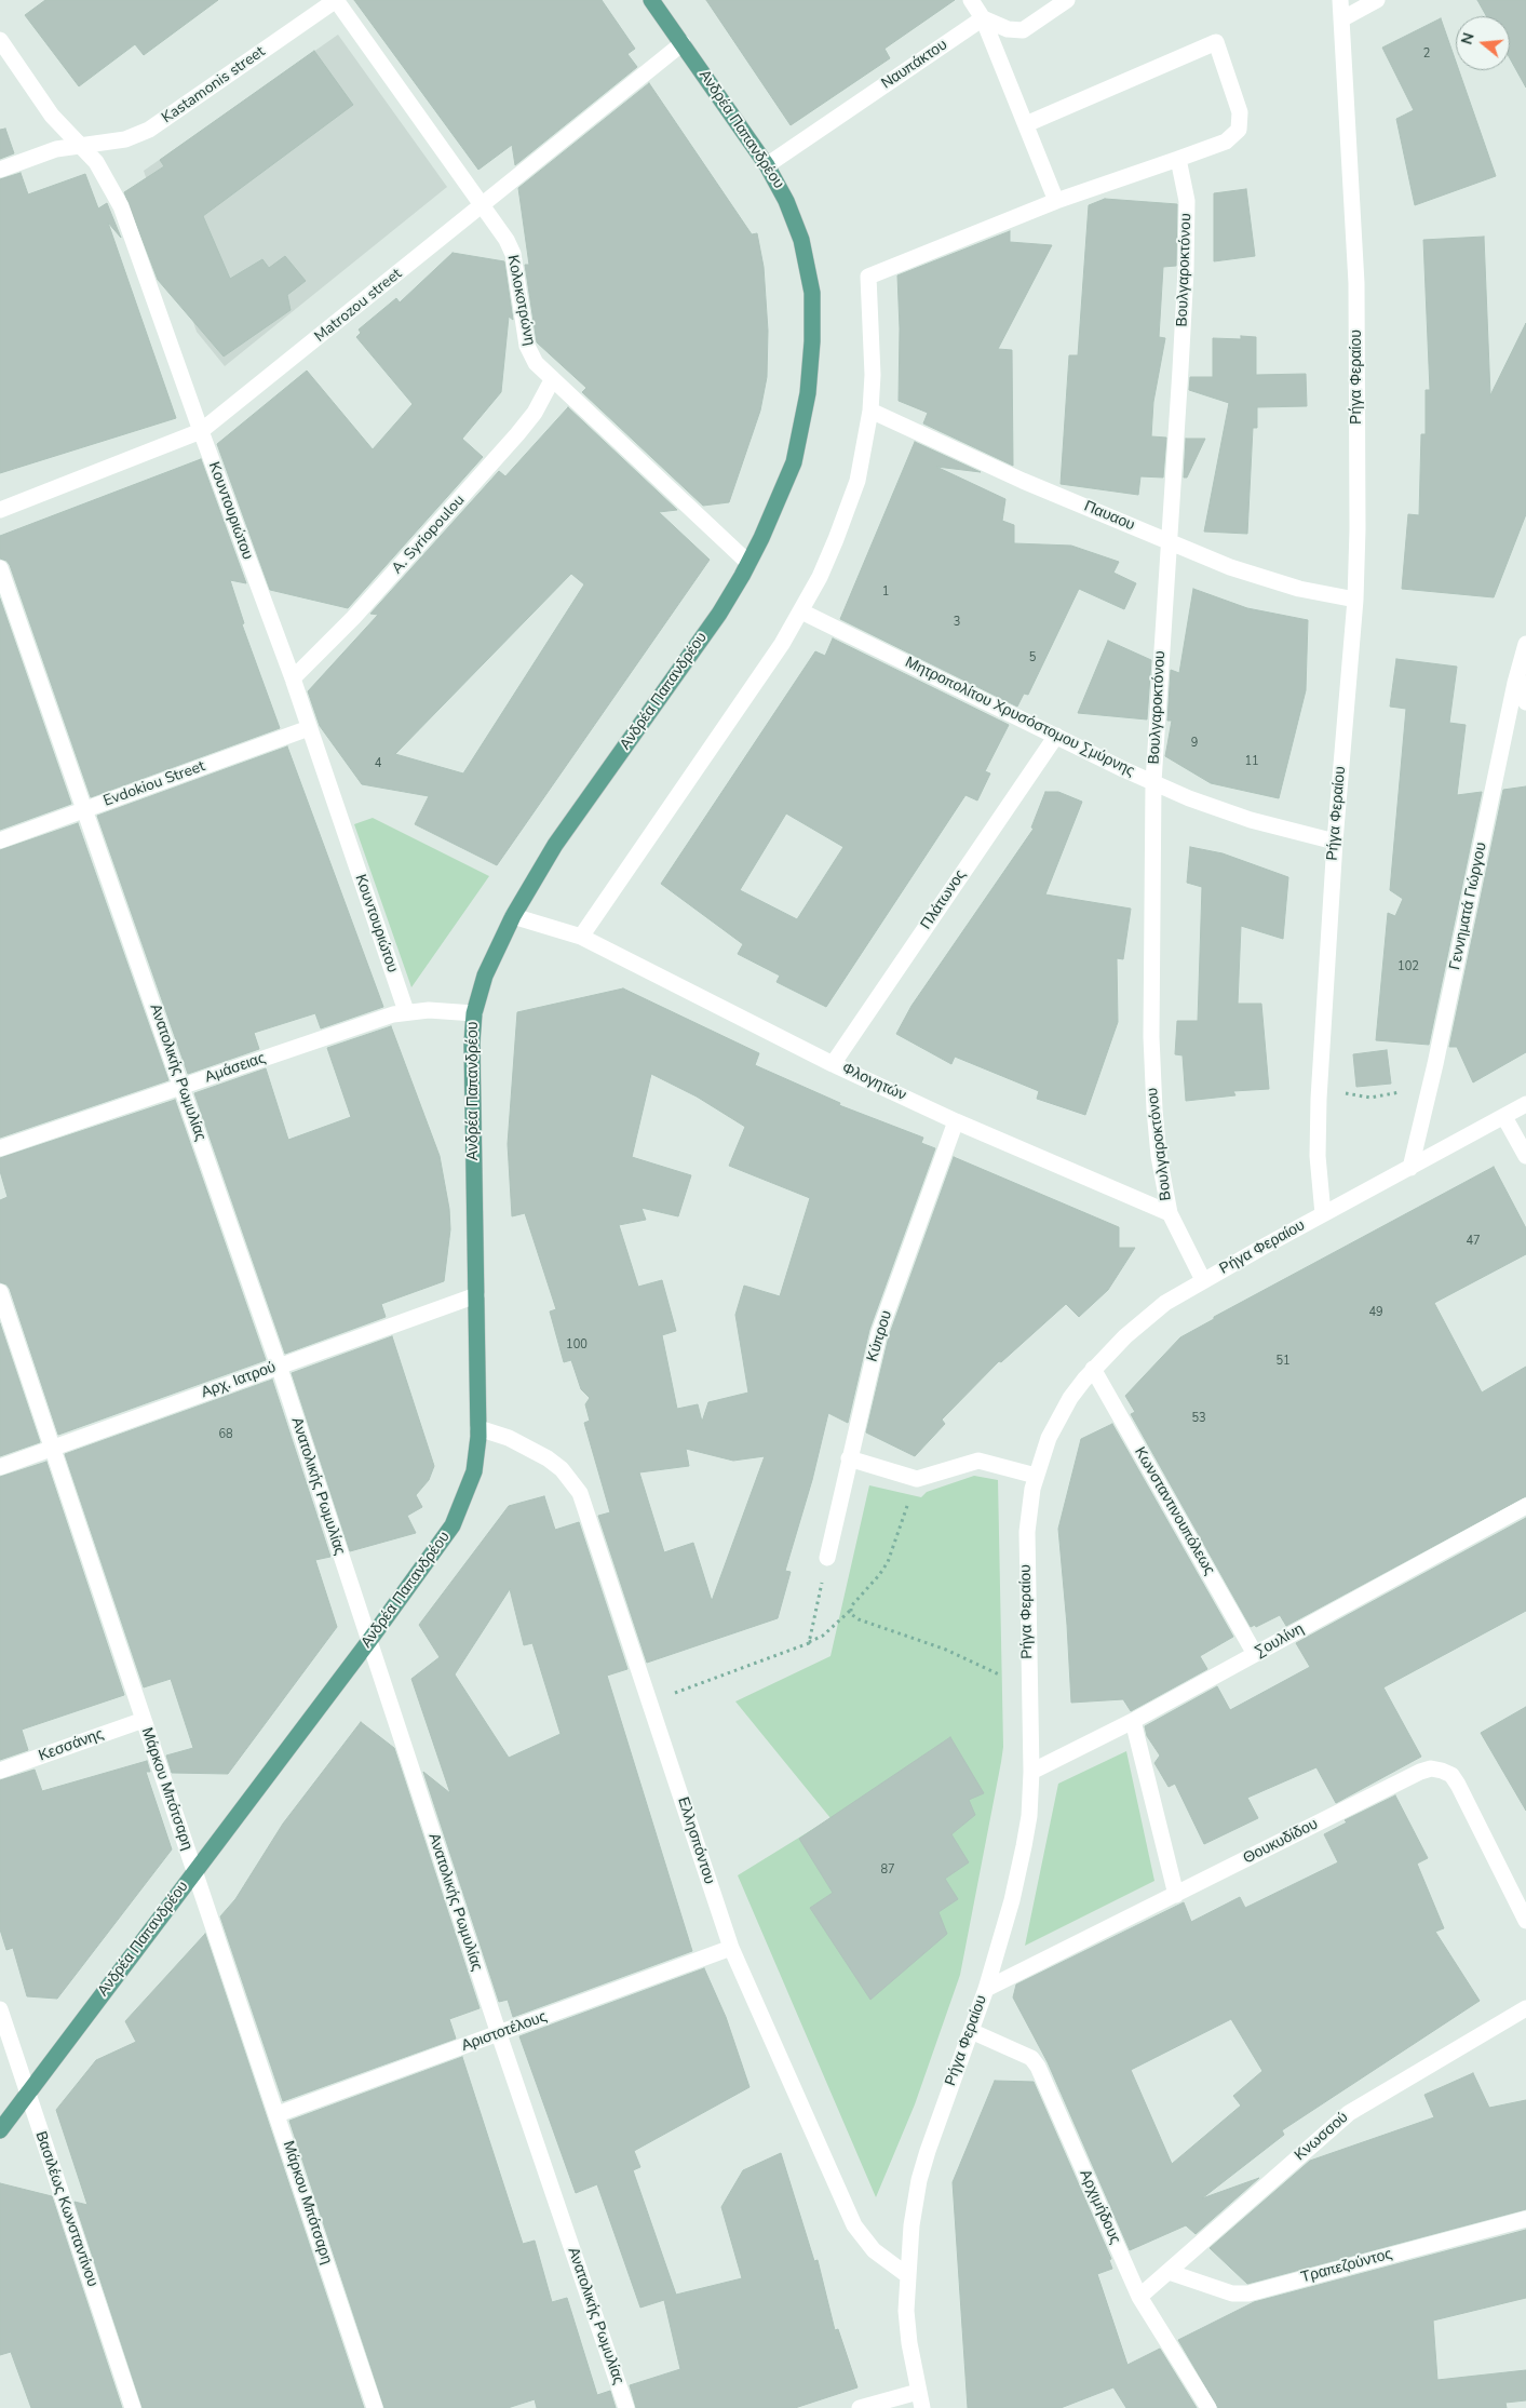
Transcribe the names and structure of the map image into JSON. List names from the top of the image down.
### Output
{
  "streets": {
    "main road": ["Ανδρέα Παπανδρέου"],
    "street": [
      "Ναυπάκτου",
      "Kastamonis street",
      "Βουλγαροκτόνου",
      "Κολοκοτρώνη",
      "Matrozou street",
      "Ρήγα Φεραίου",
      "Κουντουριώτου",
      "Παυαου",
      "A. Syriopoulou",
      "Μητροπολίτου Χρυσόστομου Σμύρνης",
      "Evdokiou Street",
      "Πλάτωνος",
      "Γεννηματά Γιώργου",
      "Αμάσειας",
      "Ανατολικής Ρωμυλίας",
      "Φλογητών",
      "Κύπρου",
      "Αρχ. Ιατρού",
      "Κωνσταντινουπόλεως",
      "Σουλίνη",
      "Κεσσάνης",
      "Μάρκου Μπότσαρη",
      "Ελλησπόντου",
      "Θουκυδίδου",
      "Αριστοτέλους",
      "Κνωσσού",
      "Αρχιμήδους",
      "Βασιλέως Κωνσταντίνου",
      "Τραπεζούντος"
    ]
  },
  "crossings": [
    ["Ναυπάκτου", "Ανδρέα Παπανδρέου"],
    ["Kastamonis street", "Κολοκοτρώνη"],
    ["Kastamonis street", "Κουντουριώτου"],
    ["Ανδρέα Παπανδρέου", "Κολοκοτρώνη"],
    ["Ανδρέα Παπανδρέου", "Matrozou street"],
    ["Ανδρέα Παπανδρέου", "Αμάσειας"],
    ["Ανδρέα Παπανδρέου", "Ανατολικής Ρωμυλίας"],
    ["Ανδρέα Παπανδρέου", "Φλογητών"],
    ["Ανδρέα Παπανδρέου", "Αρχ. Ιατρού"],
    ["Ανδρέα Παπανδρέου", "Μάρκου Μπότσαρη"],
    ["Ανδρέα Παπανδρέου", "Ελλησπόντου"],
    ["Ανδρέα Παπανδρέου", "Βασιλέως Κωνσταντίνου"],
    ["Βουλγαροκτόνου", "Παυαου"],
    ["Βουλγαροκτόνου", "Μητροπολίτου Χρυσόστομου Σμύρνης"],
    ["Βουλγαροκτόνου", "Φλογητών"],
    ["Κολοκοτρώνη", "Matrozou street"],
    ["Κολοκοτρώνη", "A. Syriopoulou"],
    ["Matrozou street", "Κουντουριώτου"],
    ["Ρήγα Φεραίου", "Παυαου"],
    ["Ρήγα Φεραίου", "Μητροπολίτου Χρυσόστομου Σμύρνης"],
    ["Ρήγα Φεραίου", "Κωνσταντινουπόλεως"],
    ["Ρήγα Φεραίου", "Σουλίνη"],
    ["Ρήγα Φεραίου", "Ελλησπόντου"],
    ["Ρήγα Φεραίου", "Θουκυδίδου"],
    ["Ρήγα Φεραίου", "Αρχιμήδους"],
    ["Κουντουριώτου", "A. Syriopoulou"],
    ["Κουντουριώτου", "Evdokiou Street"],
    ["Κουντουριώτου", "Αμάσειας"],
    ["Μητροπολίτου Χρυσόστομου Σμύρνης", "Πλάτωνος"],
    ["Evdokiou Street", "Ανατολικής Ρωμυλίας"],
    ["Πλάτωνος", "Φλογητών"],
    ["Αμάσειας", "Ανατολικής Ρωμυλίας"],
    ["Ανατολικής Ρωμυλίας", "Αρχ. Ιατρού"],
    ["Ανατολικής Ρωμυλίας", "Αριστοτέλους"],
    ["Φλογητών", "Κύπρου"],
    ["Αρχ. Ιατρού", "Μάρκου Μπότσαρη"],
    ["Κωνσταντινουπόλεως", "Σουλίνη"],
    ["Κεσσάνης", "Μάρκου Μπότσαρη"],
    ["Μάρκου Μπότσαρη", "Αριστοτέλους"],
    ["Ελλησπόντου", "Αριστοτέλους"],
    ["Κνωσσού", "Αρχιμήδους"],
    ["Κνωσσού", "Τραπεζούντος"]
  ],
  "house_numbers": [
    "2",
    "1",
    "3",
    "5",
    "9",
    "11",
    "4",
    "102",
    "47",
    "49",
    "100",
    "51",
    "53",
    "68",
    "87"
  ],
  "north": "left"
}
